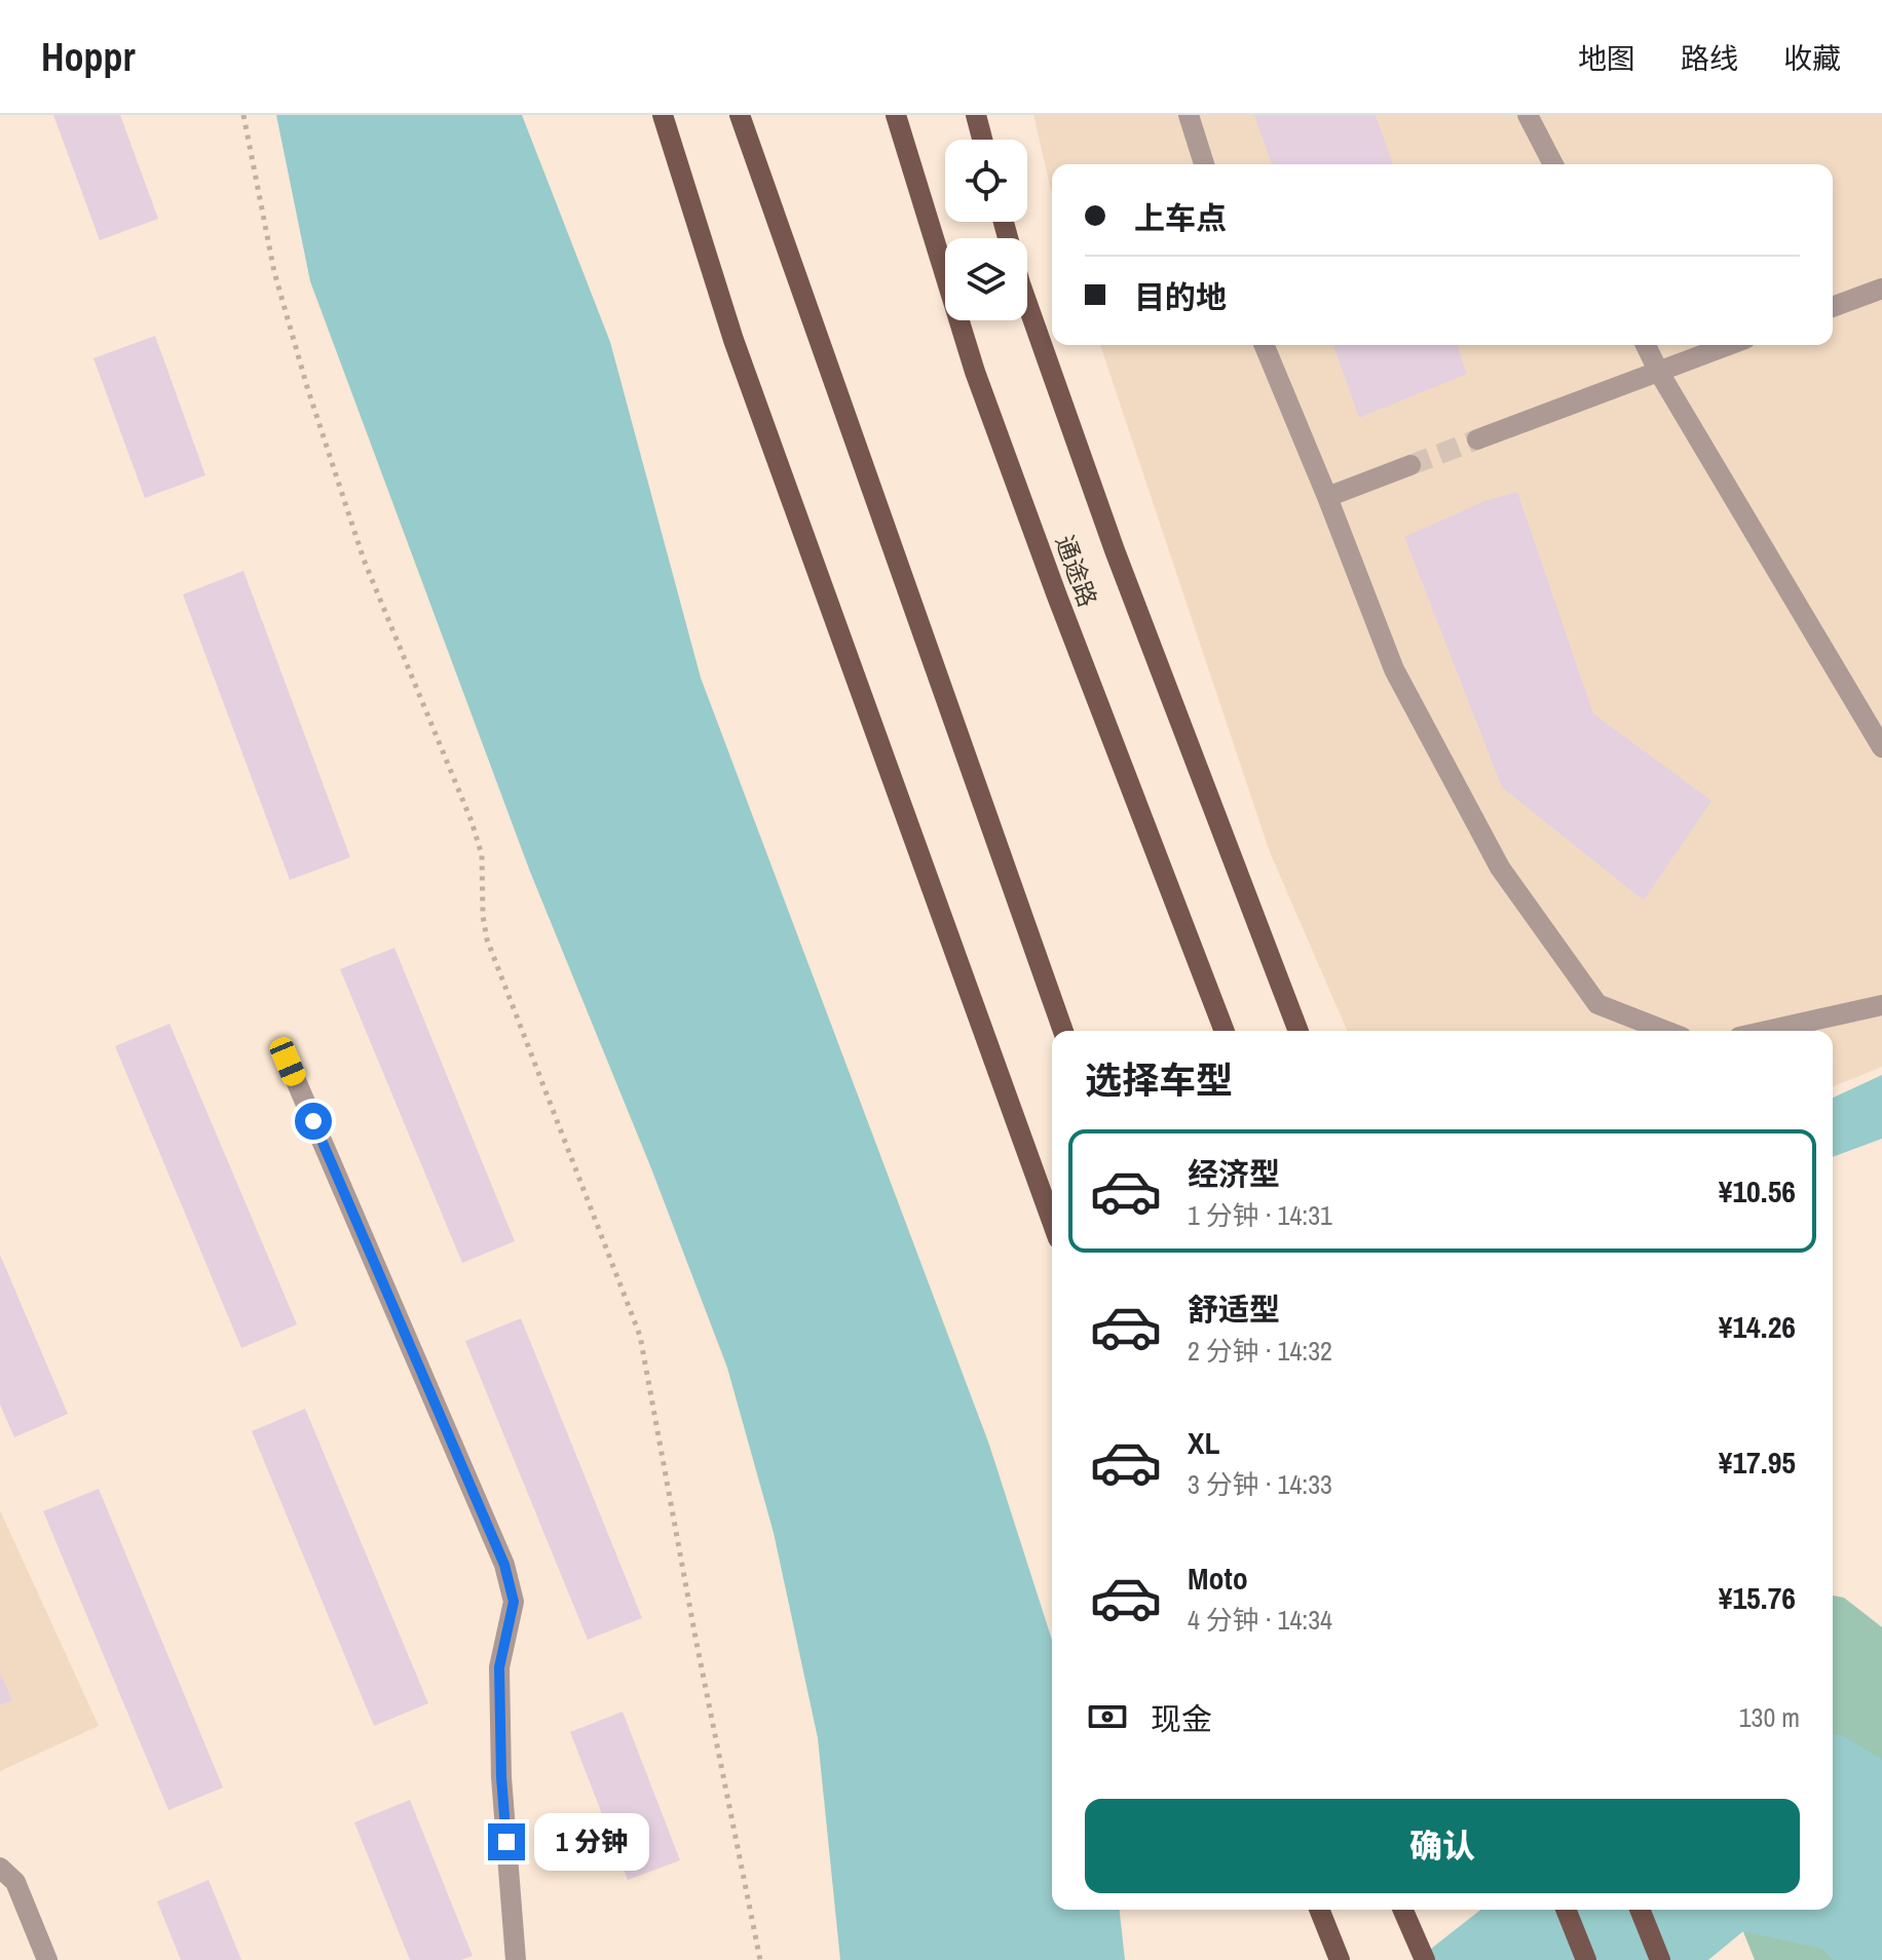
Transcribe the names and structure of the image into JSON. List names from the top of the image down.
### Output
{
  "streets": {
    "main road": ["通途路"]
  },
  "page": {
    "header": "Hoppr",
    "nav": ["地图", "路线", "收藏"],
    "banner": ["上车点", "目的地"],
    "heading": "选择车型",
    "list": [
      {
        "name": "经济型",
        "note": "1 分钟 · 14:31",
        "value": "¥10.56"
      },
      {
        "name": "舒适型",
        "note": "2 分钟 · 14:32",
        "value": "¥14.26"
      },
      {
        "name": "XL",
        "note": "3 分钟 · 14:33",
        "value": "¥17.95"
      },
      {
        "name": "Moto",
        "note": "4 分钟 · 14:34",
        "value": "¥15.76"
      }
    ],
    "pay": ["现金", "130 m"],
    "buttons": "确认",
    "bubble": "1 分钟"
  }
}
